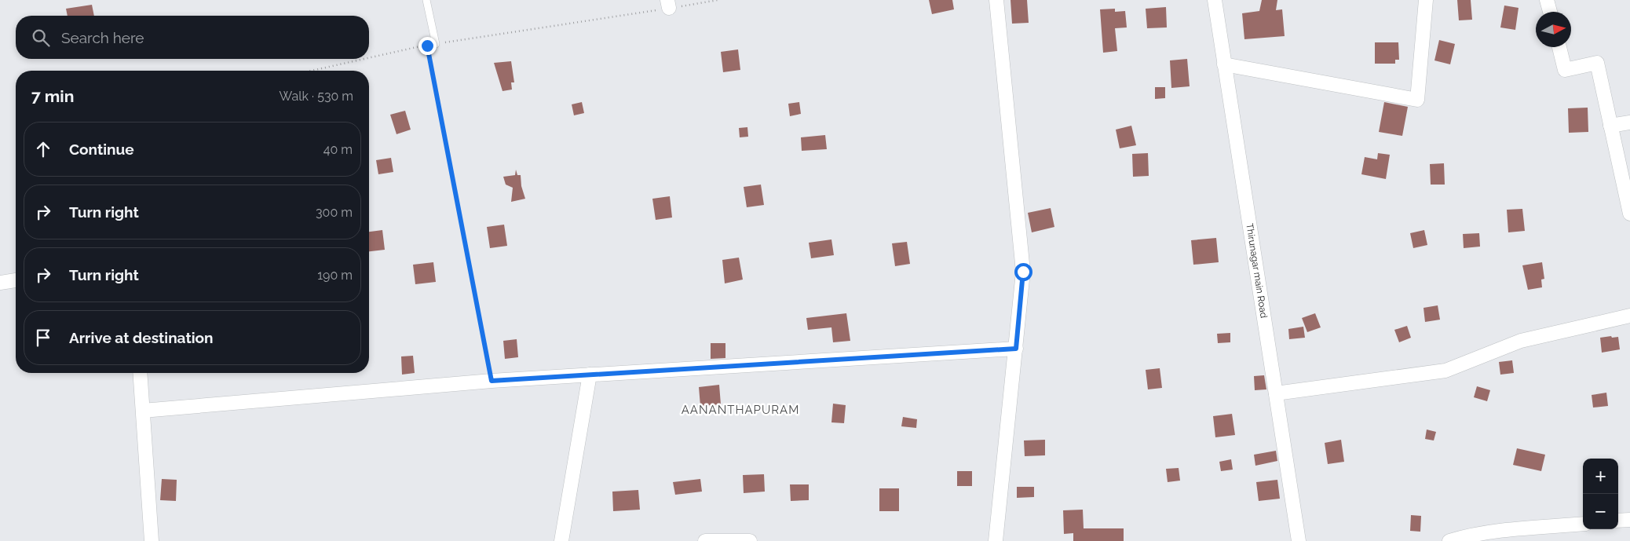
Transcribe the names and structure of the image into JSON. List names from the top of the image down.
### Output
{
  "streets": {
    "street": ["Thirunagar main Road"]
  },
  "districts": ["AANANTHAPURAM"],
  "north": "right",
  "page": {
    "search": "Search here",
    "heading": ["7 min", "Walk · 530 m"],
    "list": [
      ["Continue", "40 m"],
      ["Turn right", "300 m"],
      ["Turn right", "190 m"],
      "Arrive at destination"
    ],
    "map_buttons": ["+", "−"]
  }
}
